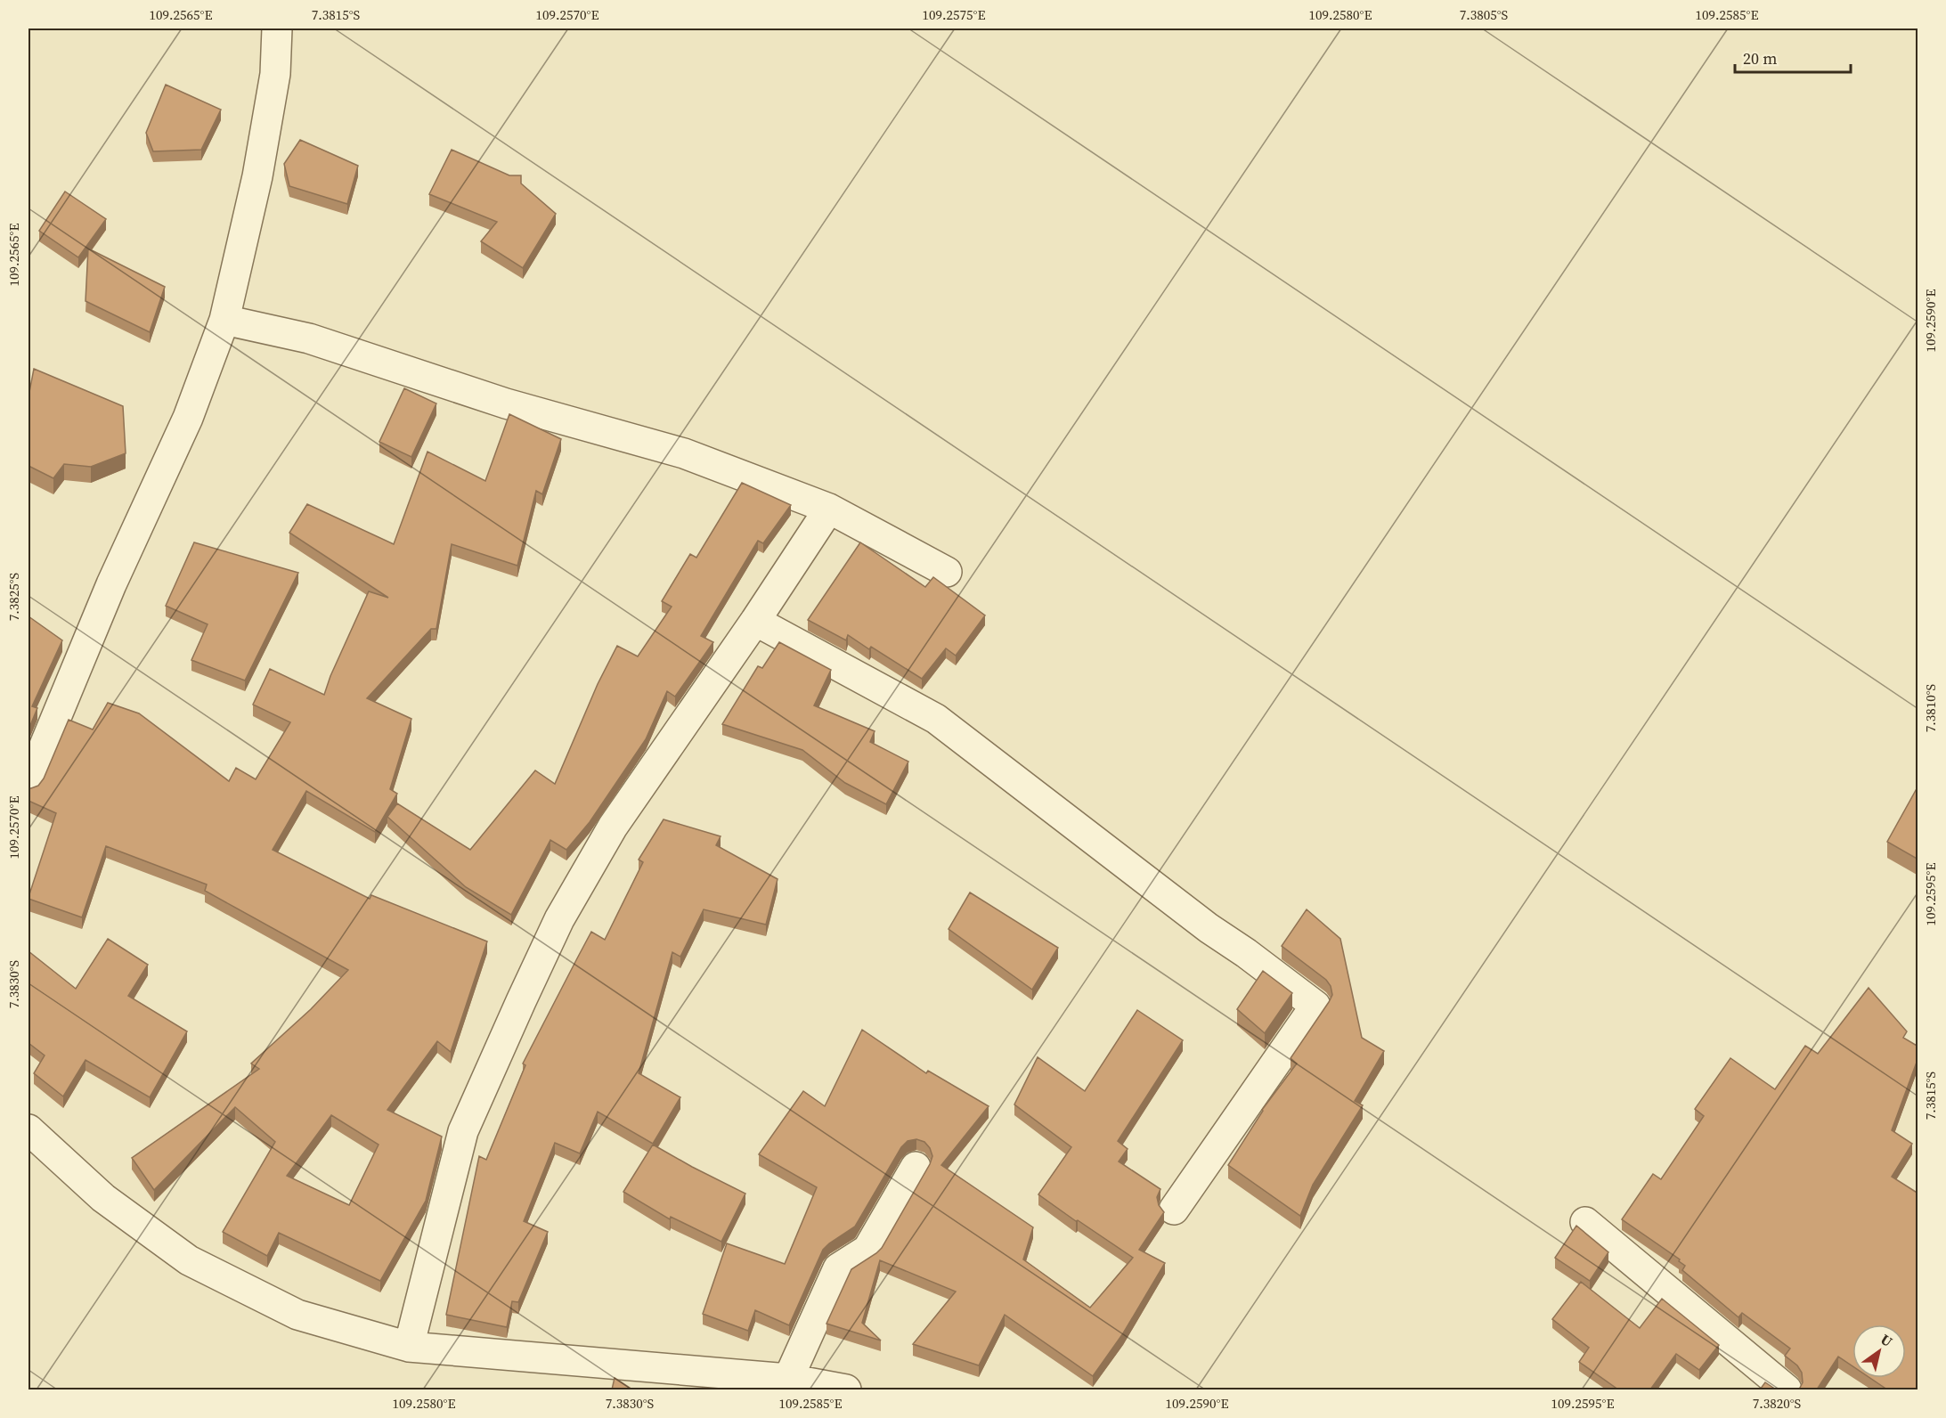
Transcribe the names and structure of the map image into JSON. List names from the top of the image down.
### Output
{
  "scale_bar": "20 m",
  "north": "top right",
  "coordinates": [
    "109.2565°E",
    "7.3815°S",
    "109.2570°E",
    "109.2575°E",
    "109.2580°E",
    "7.3805°S",
    "109.2585°E",
    "109.2590°E",
    "7.3825°S",
    "7.3810°S",
    "109.2595°E",
    "7.3830°S",
    "7.3820°S"
  ]
}
